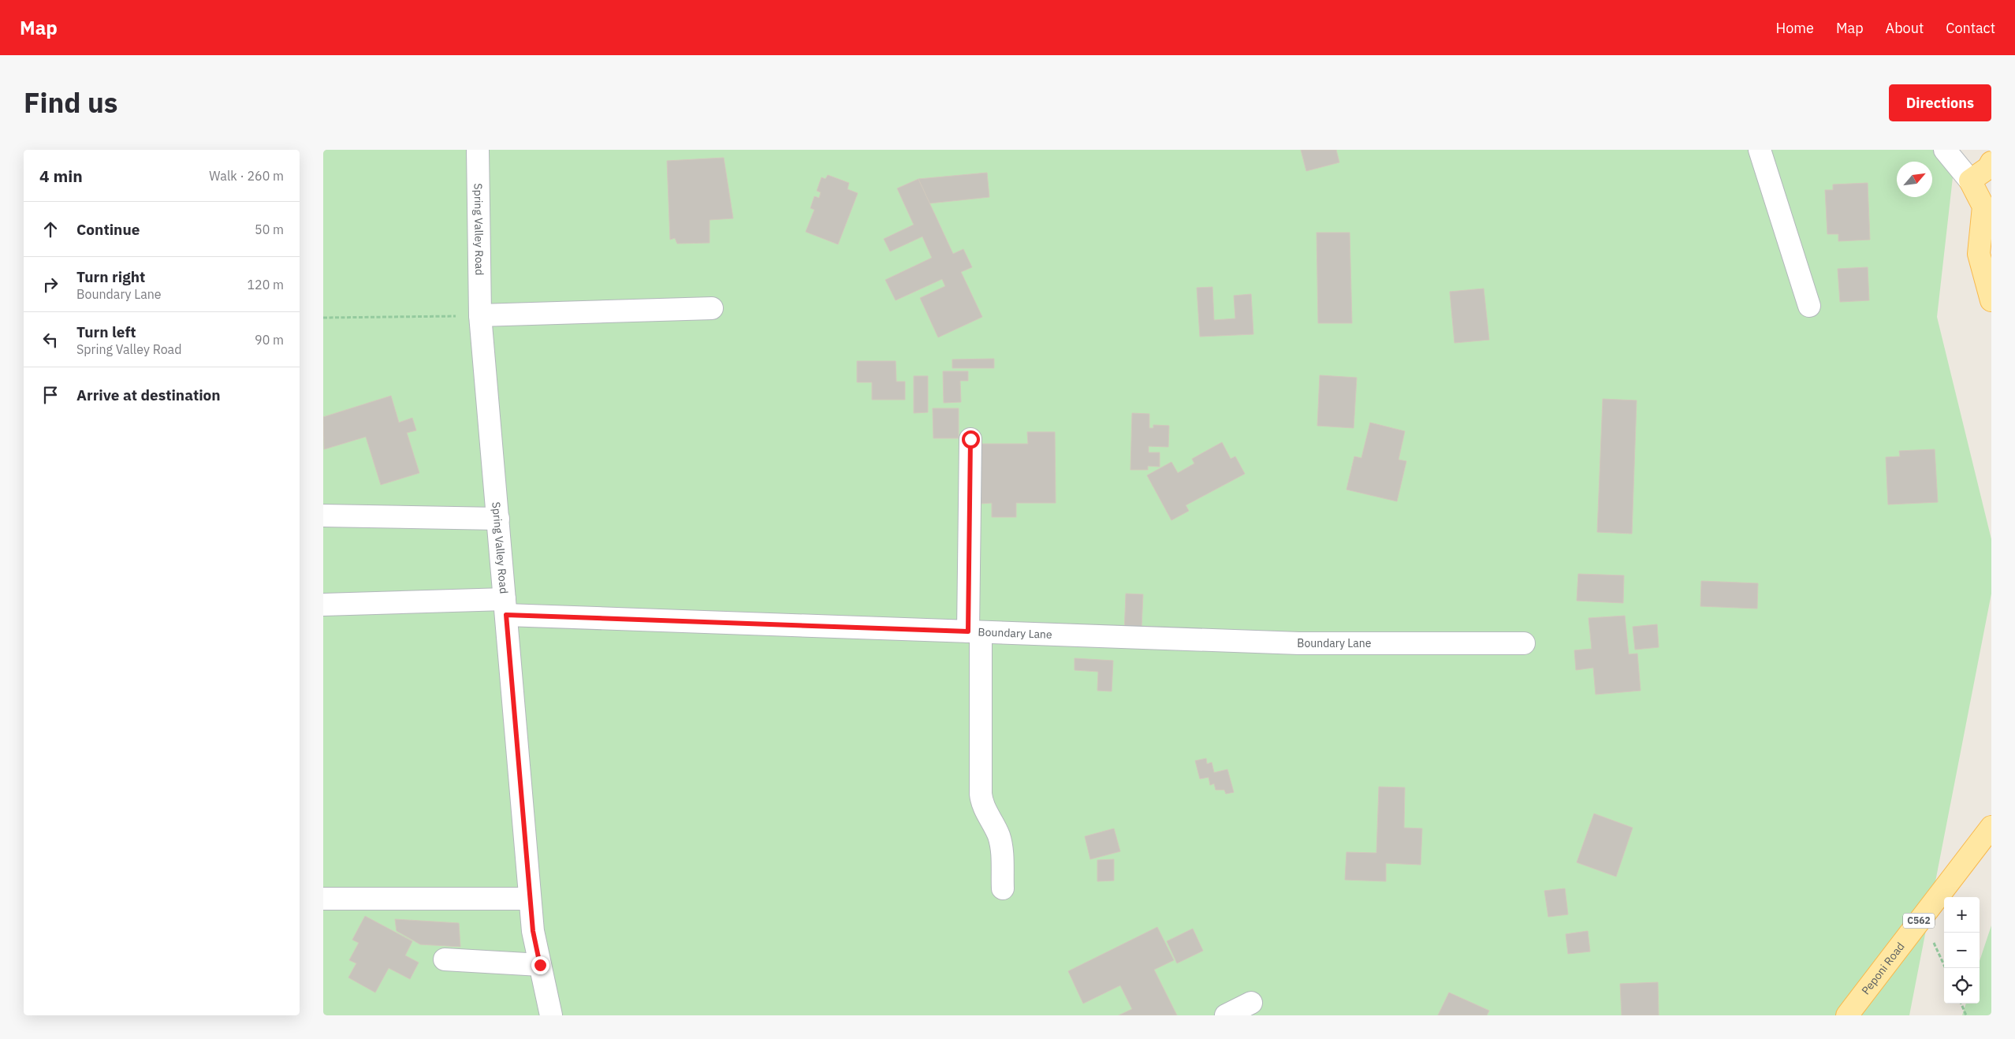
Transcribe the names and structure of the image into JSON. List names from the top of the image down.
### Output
{
  "streets": {
    "main road": ["C562", "Peponi Road"],
    "street": ["Spring Valley Road", "Boundary Lane"]
  },
  "crossings": [
    ["Spring Valley Road", "Boundary Lane"]
  ],
  "north": "top right",
  "page": {
    "header": "Map",
    "nav": [
      "Home",
      "Map",
      "About",
      "Contact"
    ],
    "title": "Find us",
    "buttons": "Directions",
    "heading": ["4 min", "Walk · 260 m"],
    "list": [
      ["Continue", "50 m"],
      ["Turn right", "Boundary Lane", "120 m"],
      ["Turn left", "Spring Valley Road", "90 m"],
      "Arrive at destination"
    ],
    "map_buttons": ["+", "−"]
  }
}
